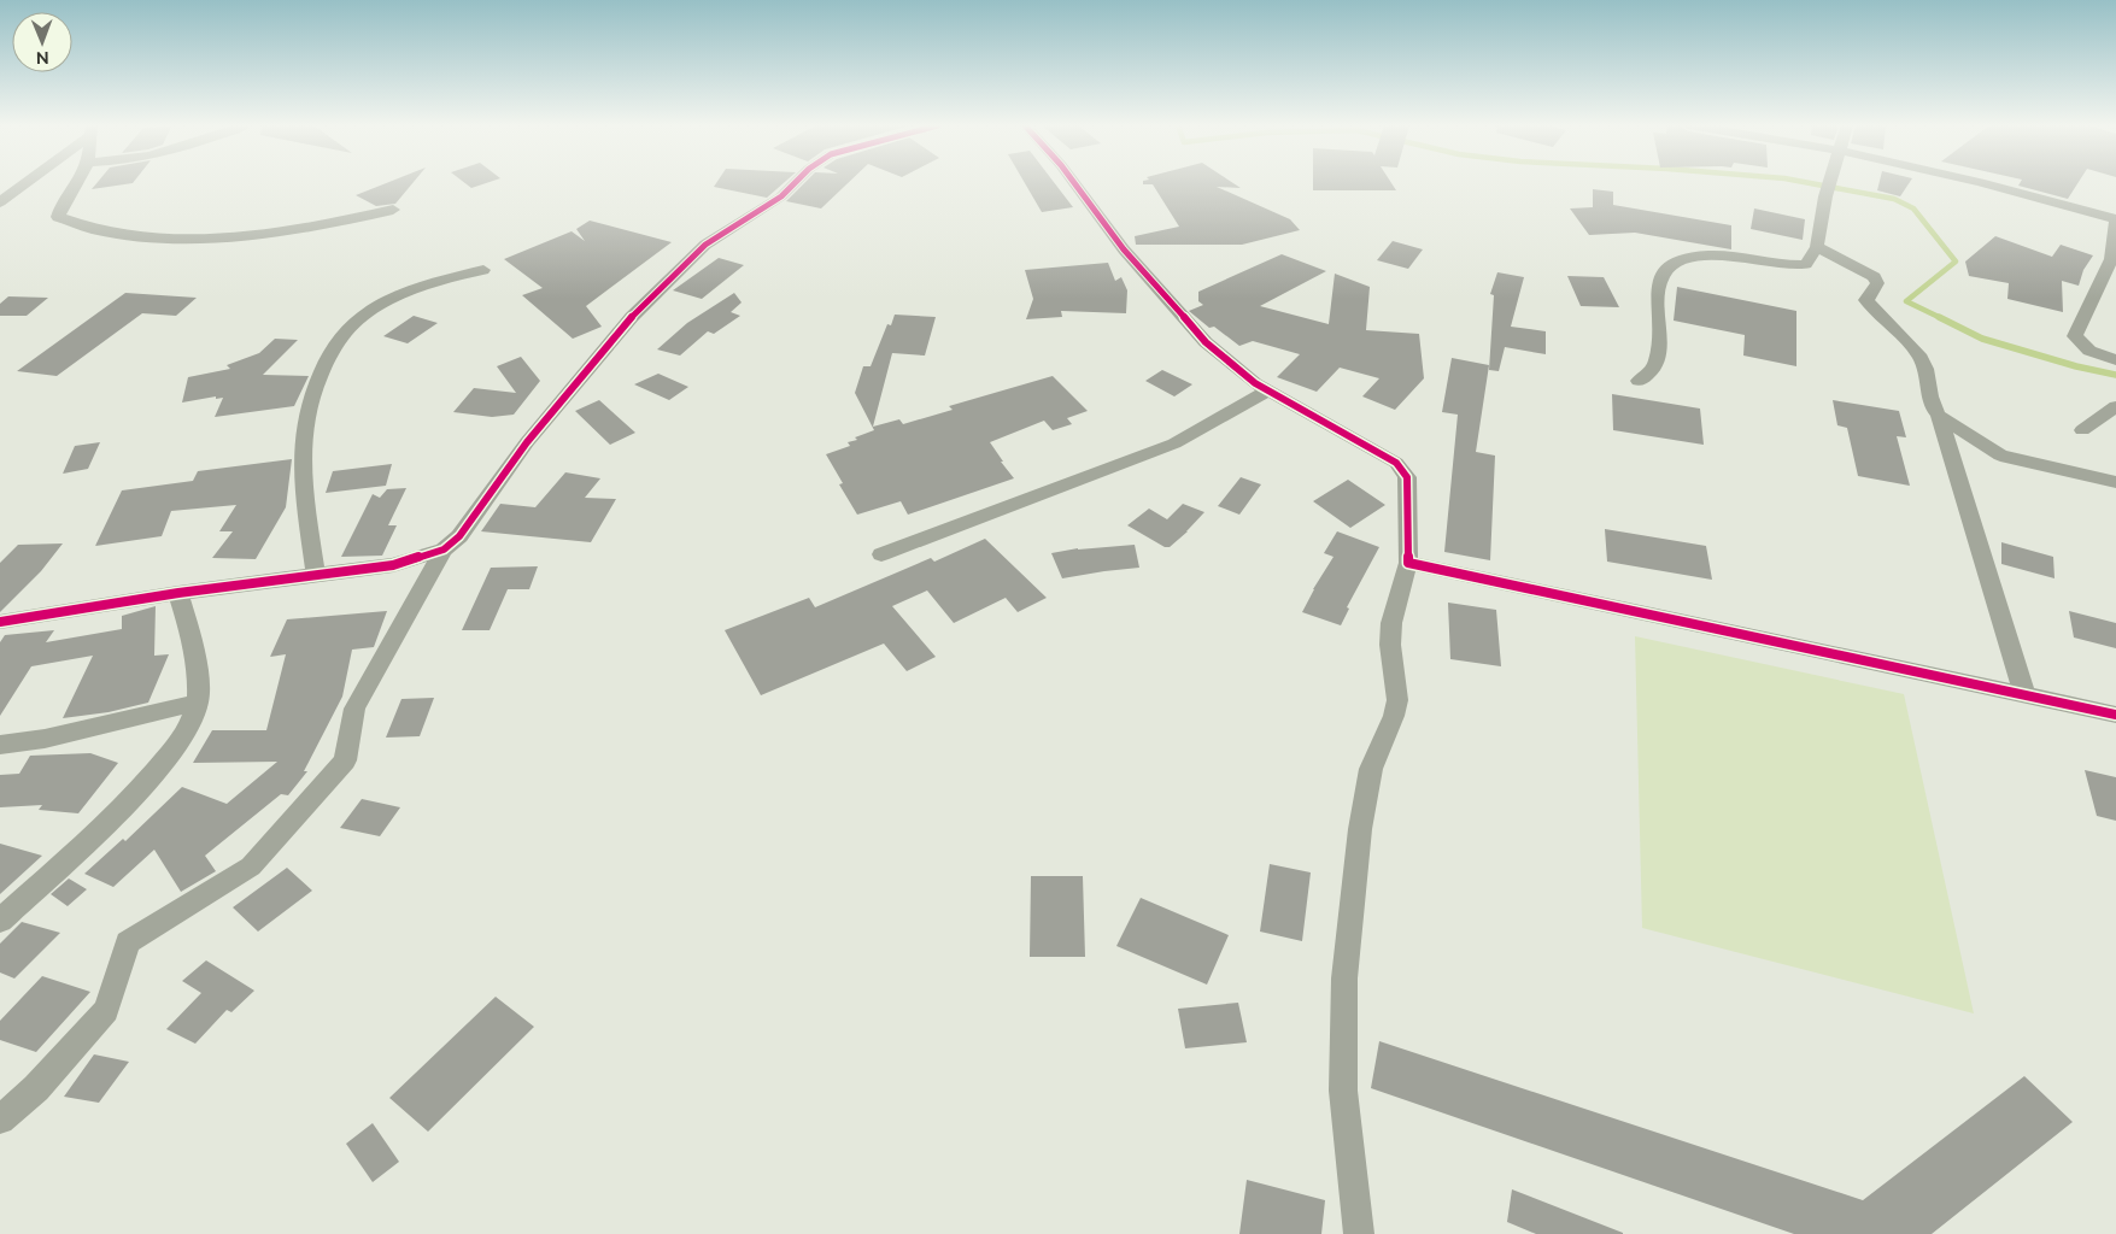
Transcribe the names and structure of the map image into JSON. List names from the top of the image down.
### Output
{
  "north": "bottom"
}
